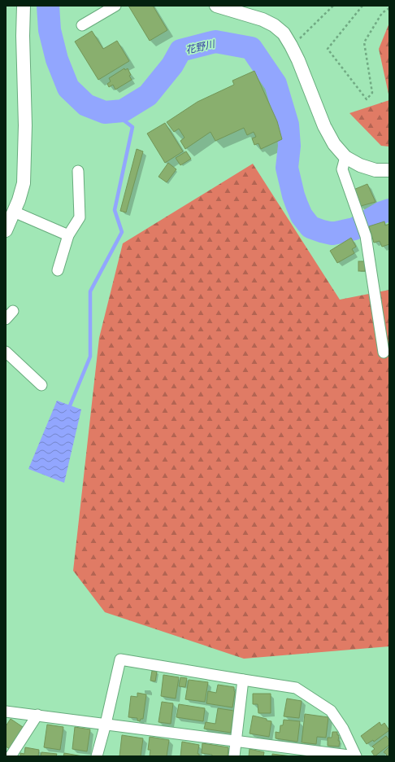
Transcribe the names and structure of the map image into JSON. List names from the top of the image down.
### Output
{
  "water": ["花野川"]
}
